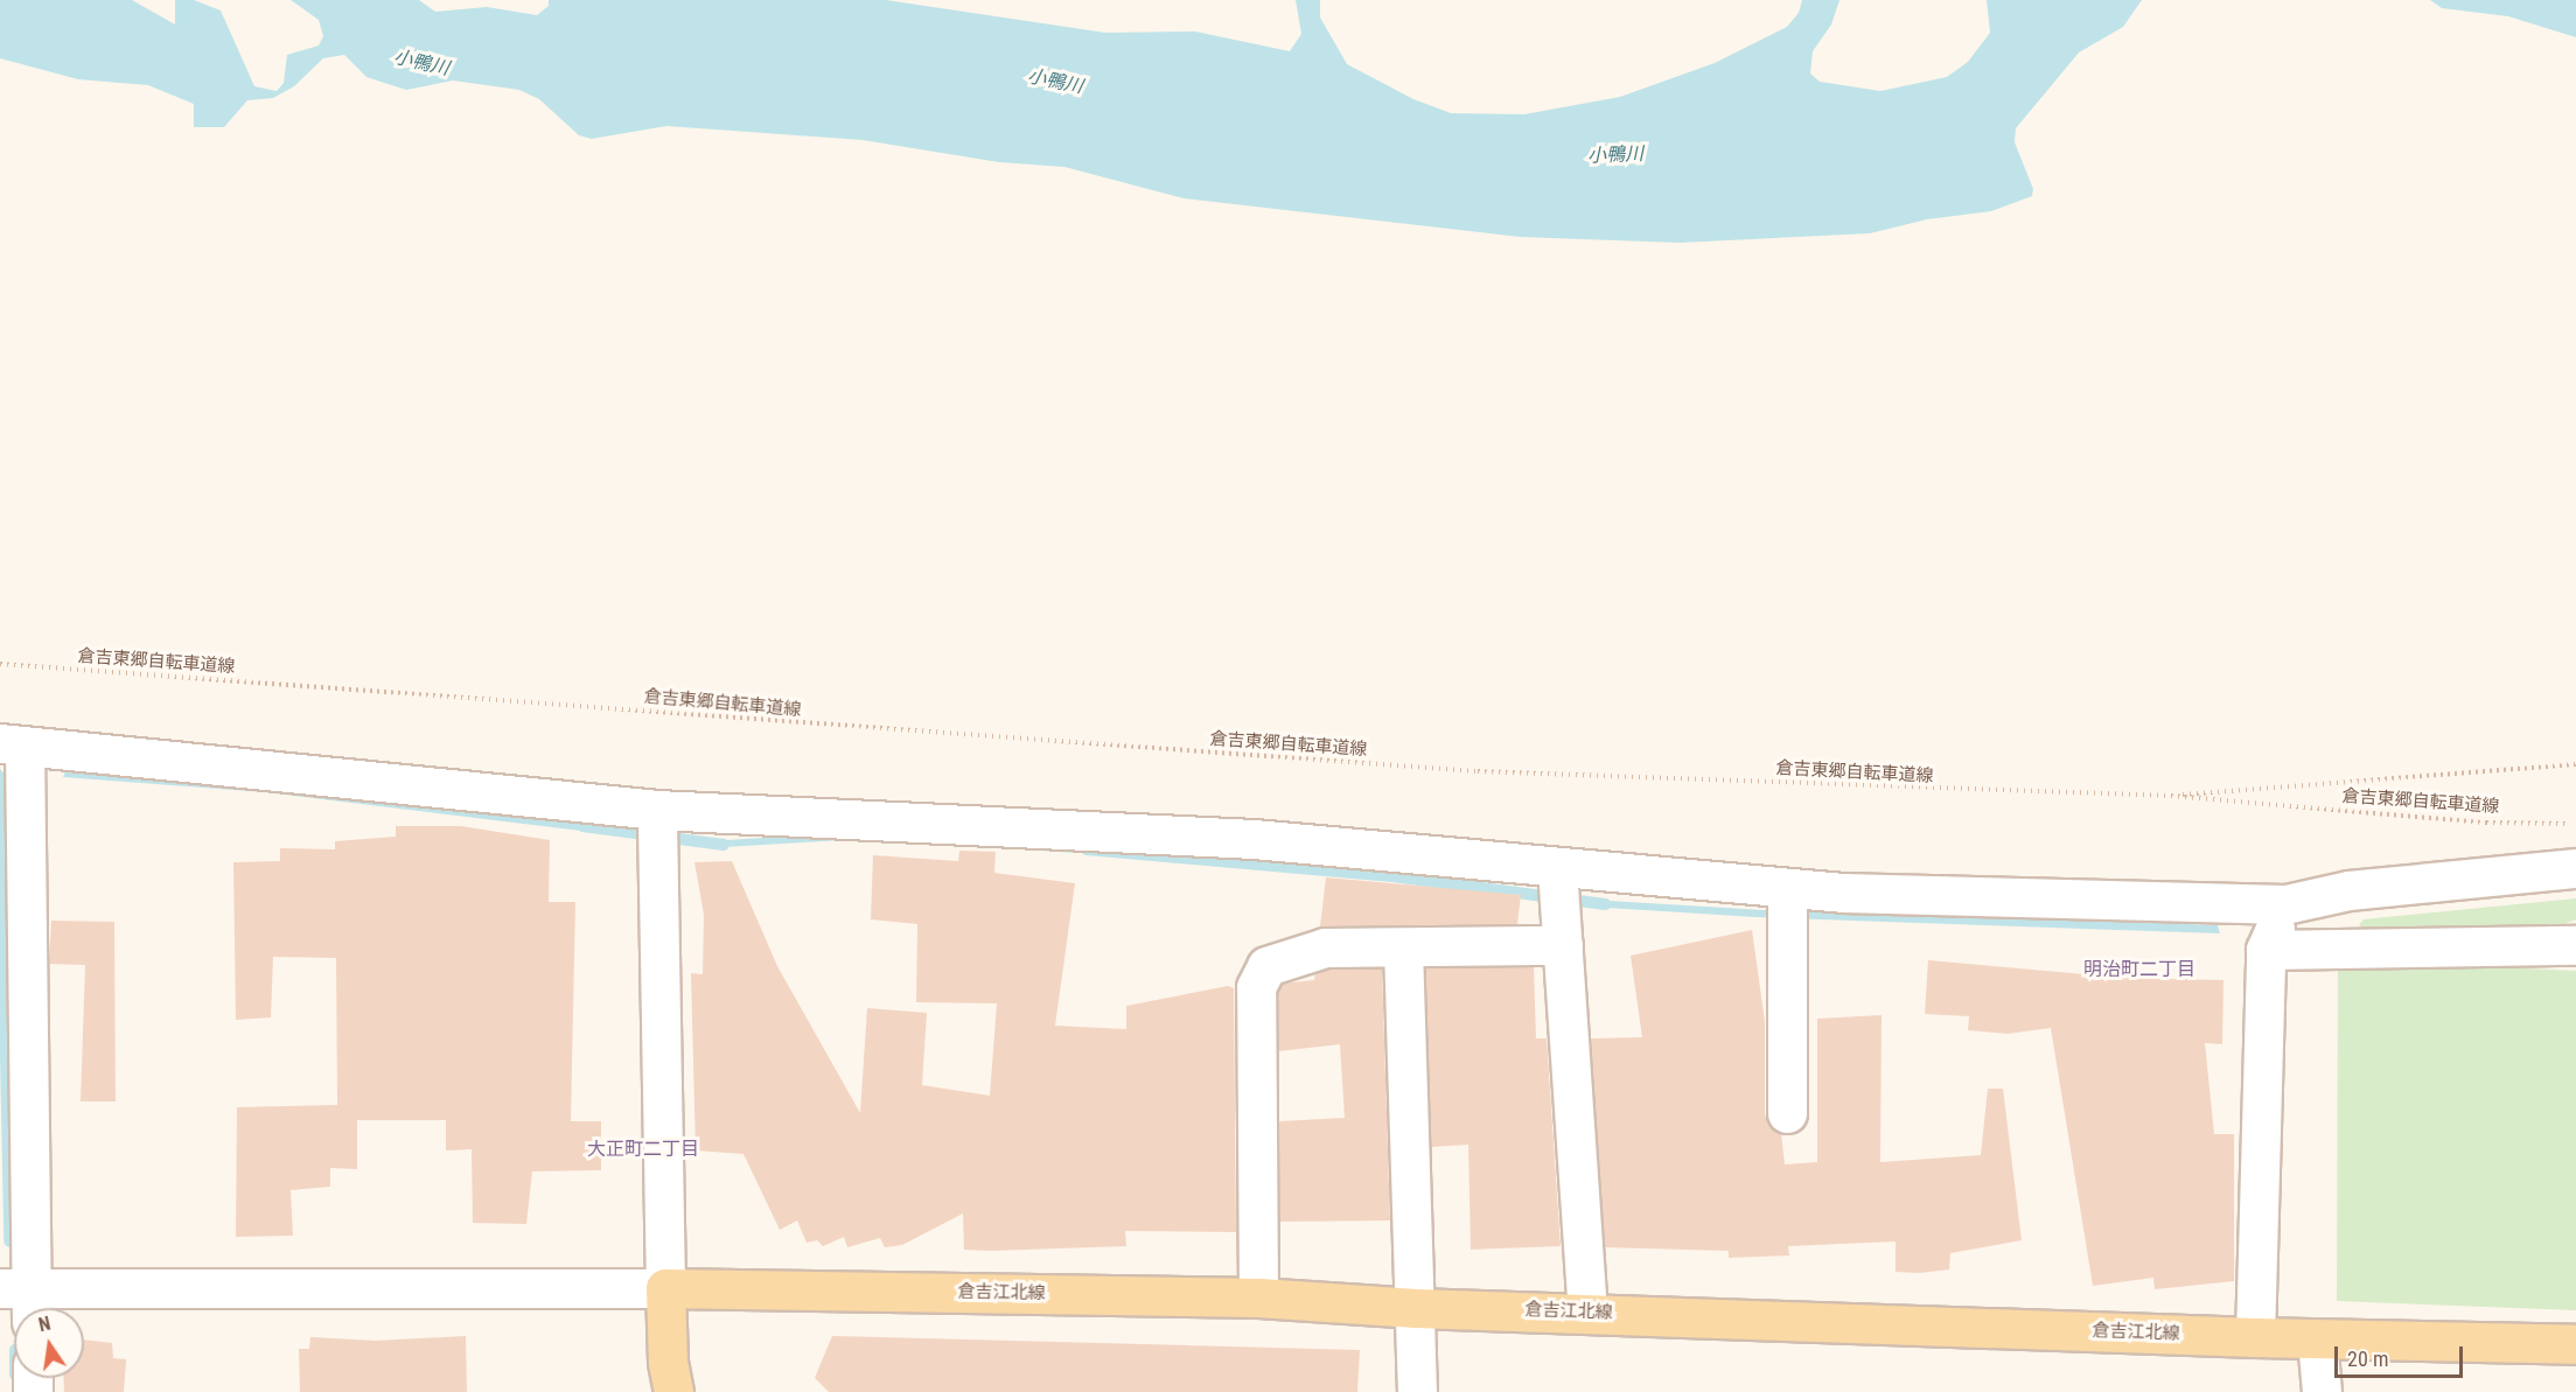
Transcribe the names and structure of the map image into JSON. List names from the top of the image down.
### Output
{
  "streets": {
    "main road": ["倉吉江北線"],
    "path": ["倉吉東郷自転車道線"]
  },
  "districts": ["明治町二丁目", "大正町二丁目"],
  "water": ["小鴨川"],
  "scale_bar": "20 m",
  "north": "top"
}
